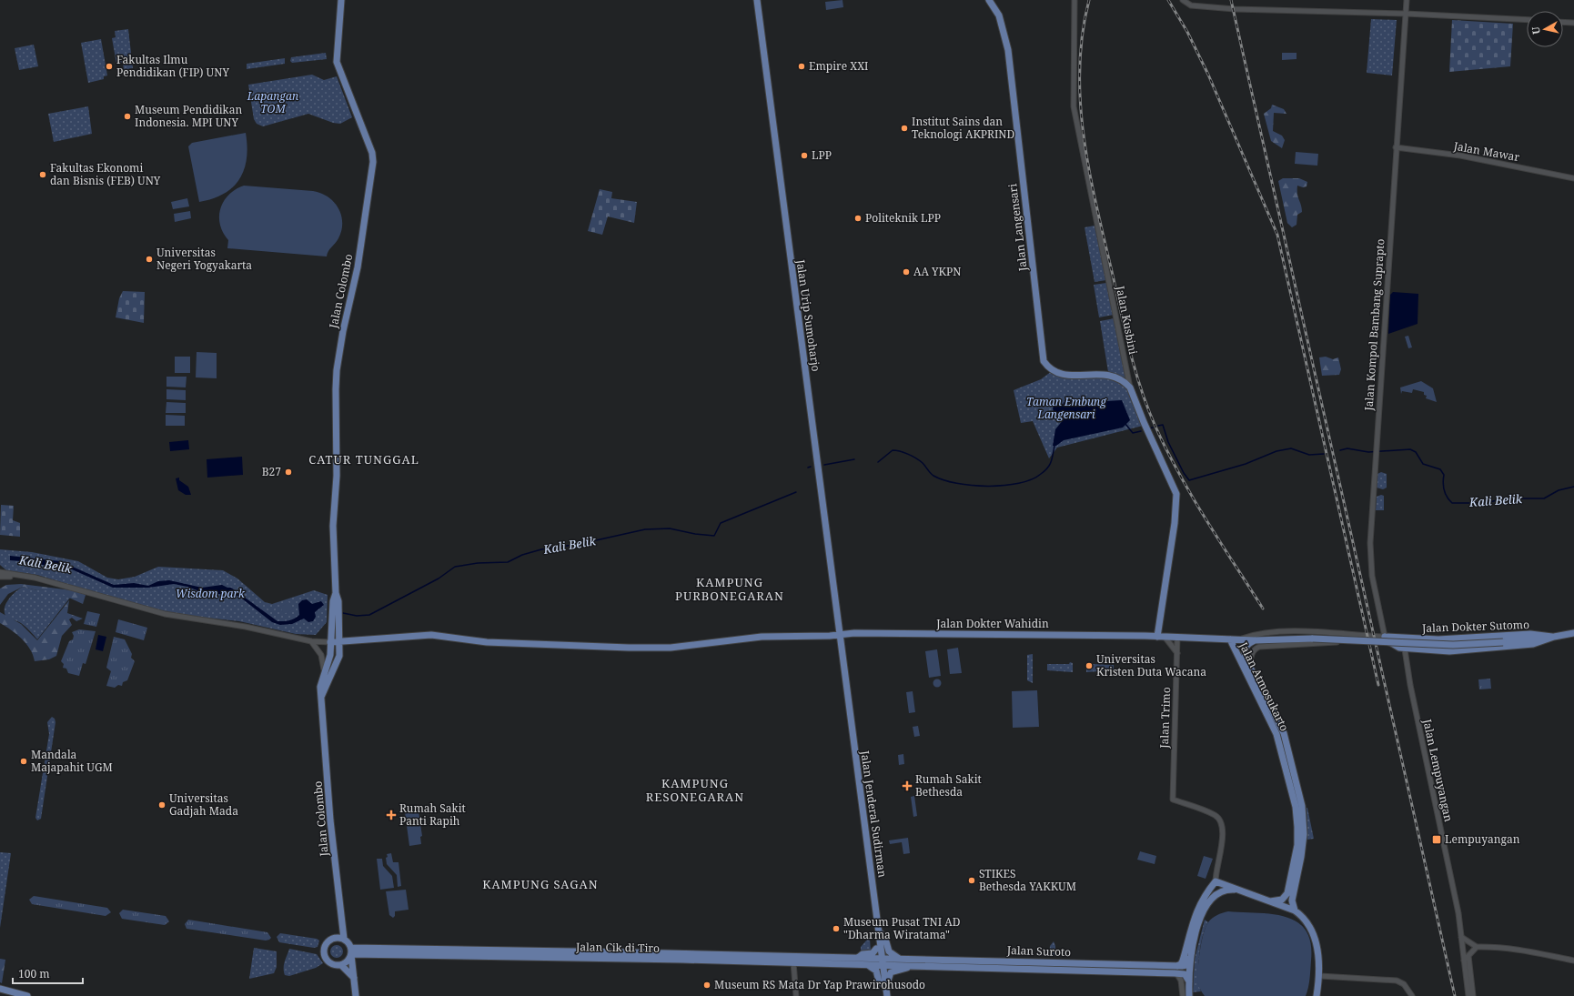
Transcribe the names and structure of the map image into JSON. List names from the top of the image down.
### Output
{
  "streets": {
    "main road": [
      "Jalan Langensari",
      "Jalan Colombo",
      "Jalan Urip Sumoharjo",
      "Jalan Kusbini",
      "Jalan Dokter Wahidin",
      "Jalan Dokter Sutomo",
      "Jalan Atmosukarto",
      "Jalan Jenderal Sudirman",
      "Jalan Cik di Tiro",
      "Jalan Suroto"
    ],
    "street": [
      "Jalan Mawar",
      "Jalan Kompol Bambang Suprapto",
      "Jalan Trimo",
      "Jalan Lempuyangan"
    ]
  },
  "crossings": [
    ["Jalan Mawar", "Jalan Kompol Bambang Suprapto"],
    ["Jalan Langensari", "Jalan Kusbini"],
    ["Jalan Colombo", "Jalan Dokter Wahidin"],
    ["Jalan Colombo", "Jalan Cik di Tiro"],
    ["Jalan Urip Sumoharjo", "Jalan Dokter Wahidin"],
    ["Jalan Urip Sumoharjo", "Jalan Jenderal Sudirman"],
    ["Jalan Kusbini", "Jalan Dokter Wahidin"],
    ["Jalan Kompol Bambang Suprapto", "Jalan Dokter Wahidin"],
    ["Jalan Kompol Bambang Suprapto", "Jalan Dokter Sutomo"],
    ["Jalan Dokter Wahidin", "Jalan Dokter Sutomo"],
    ["Jalan Dokter Wahidin", "Jalan Atmosukarto"],
    ["Jalan Dokter Wahidin", "Jalan Trimo"],
    ["Jalan Dokter Wahidin", "Jalan Jenderal Sudirman"],
    ["Jalan Dokter Sutomo", "Jalan Lempuyangan"],
    ["Jalan Jenderal Sudirman", "Jalan Cik di Tiro"],
    ["Jalan Jenderal Sudirman", "Jalan Suroto"],
    ["Jalan Cik di Tiro", "Jalan Suroto"]
  ],
  "districts": [
    "CATUR TUNGGAL",
    "KAMPUNG PURBONEGARAN",
    "KAMPUNG RESONEGARAN",
    "KAMPUNG SAGAN"
  ],
  "water": ["Kali Belik"],
  "parks": ["Lapangan TOM", "Taman Embung Langensari", "Wisdom park"],
  "places": {
    "other": [
      "Fakultas Ilmu Pendidikan (FIP) UNY",
      "Empire XXI",
      "Museum Pendidikan Indonesia. MPI UNY",
      "Institut Sains dan Teknologi AKPRIND",
      "LPP",
      "Fakultas Ekonomi dan Bisnis (FEB) UNY",
      "Politeknik LPP",
      "Universitas Negeri Yogyakarta",
      "AA YKPN",
      "B27",
      "Universitas Kristen Duta Wacana",
      "Mandala Majapahit UGM",
      "Universitas Gadjah Mada",
      "STIKES Bethesda YAKKUM",
      "Museum Pusat TNI AD \"Dharma Wiratama\"",
      "Museum RS Mata Dr Yap Prawirohusodo"
    ],
    "health": ["Rumah Sakit Bethesda", "Rumah Sakit Panti Rapih"],
    "transit": ["Lempuyangan"]
  },
  "scale_bar": "100 m",
  "north": "left"
}
